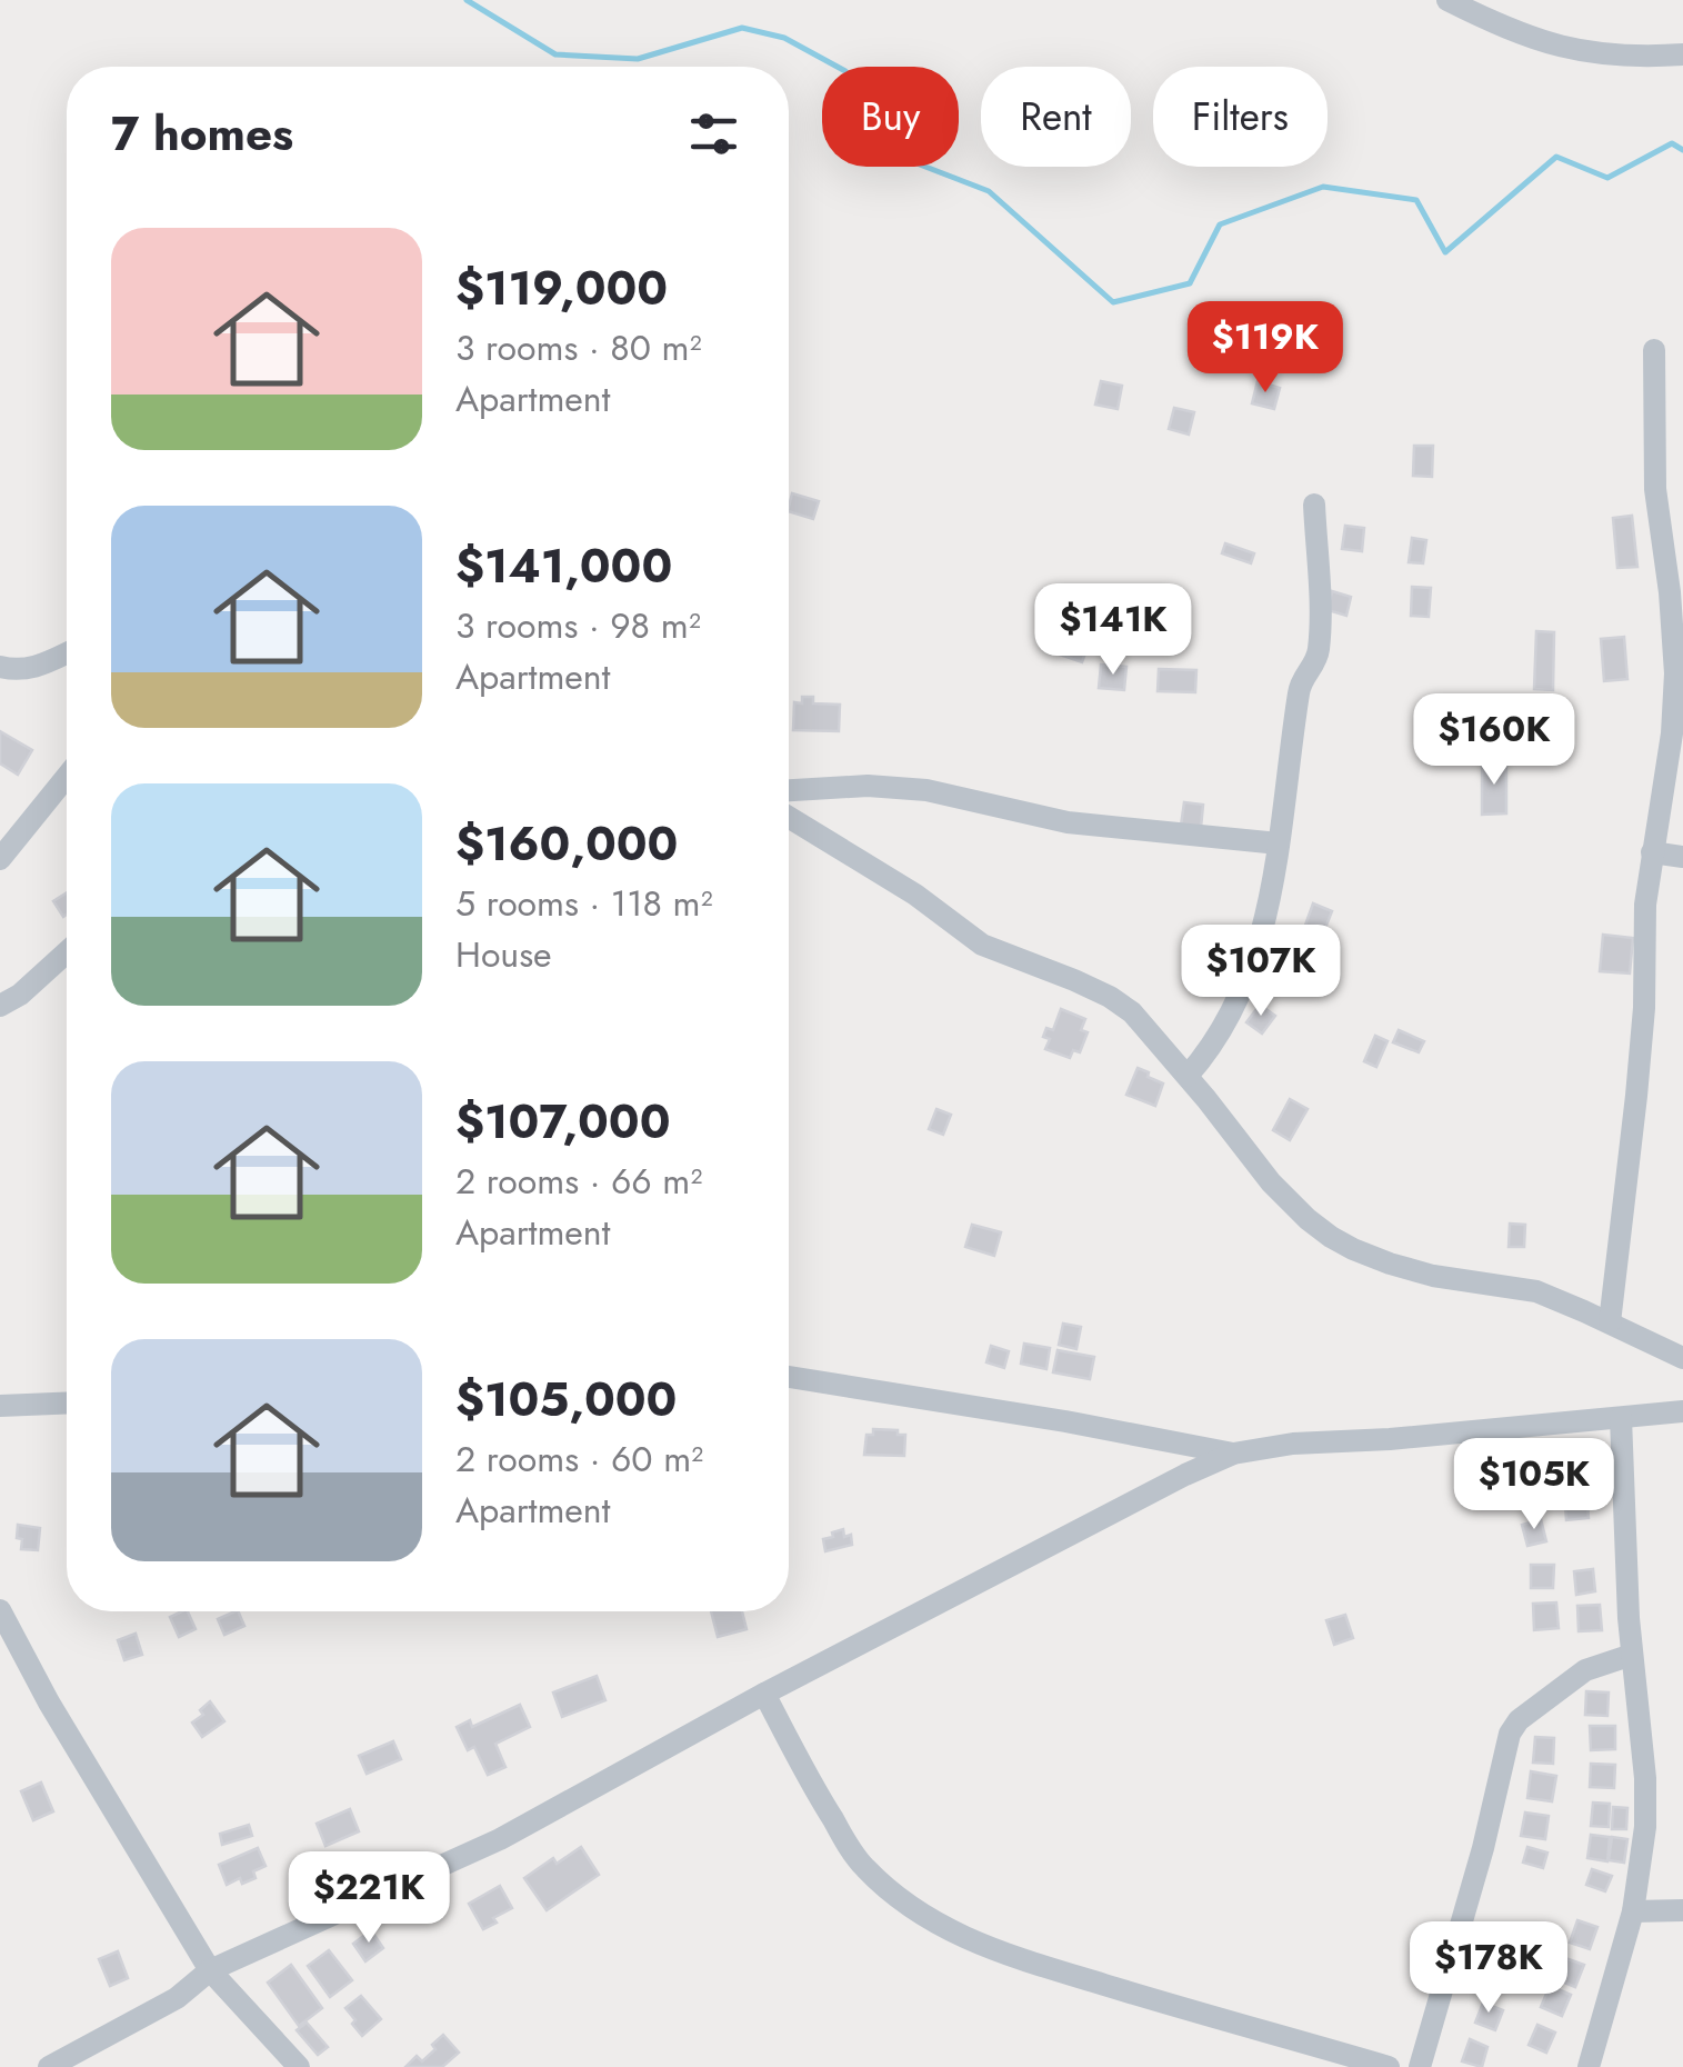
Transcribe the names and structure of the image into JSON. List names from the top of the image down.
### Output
{
  "page": {
    "chip": ["Buy", "Rent", "Filters"],
    "heading": "7 homes",
    "list": [
      {
        "name": "$119,000",
        "note": "3 rooms · 80 m² · Apartment"
      },
      {
        "name": "$141,000",
        "note": "3 rooms · 98 m² · Apartment"
      },
      {
        "name": "$160,000",
        "note": "5 rooms · 118 m² · House"
      },
      {
        "name": "$107,000",
        "note": "2 rooms · 66 m² · Apartment"
      },
      {
        "name": "$105,000",
        "note": "2 rooms · 60 m² · Apartment"
      }
    ],
    "price": [
      "$119K",
      "$141K",
      "$160K",
      "$107K",
      "$105K",
      "$221K",
      "$178K"
    ]
  }
}
